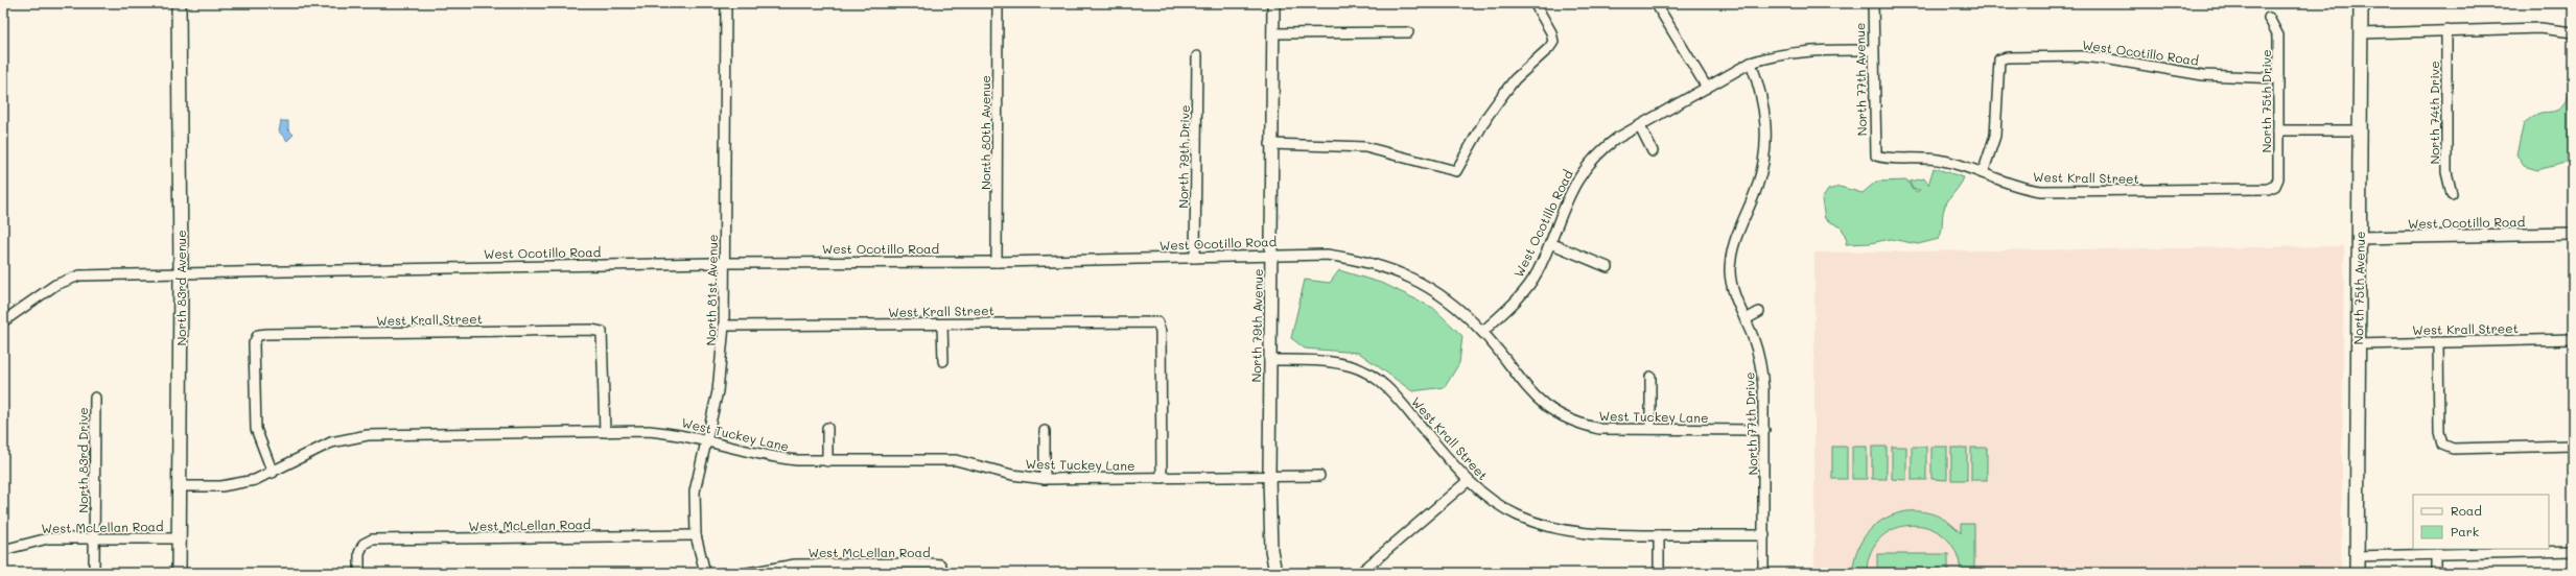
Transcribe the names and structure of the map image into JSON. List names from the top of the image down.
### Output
{
  "streets": {
    "main road": ["North 83rd Avenue", "North 75th Avenue"],
    "street": [
      "West Ocotillo Road",
      "North 77th Avenue",
      "North 75th Drive",
      "North 74th Drive",
      "North 80th Avenue",
      "North 79th Drive",
      "West Krall Street",
      "North 81st Avenue",
      "North 79th Avenue",
      "West Tuckey Lane",
      "North 77th Drive",
      "North 83rd Drive",
      "West McLellan Road"
    ]
  },
  "crossings": [
    ["West Ocotillo Road", "North 77th Avenue"],
    ["West Ocotillo Road", "North 75th Drive"],
    ["West Ocotillo Road", "North 80th Avenue"],
    ["West Ocotillo Road", "North 79th Drive"],
    ["West Ocotillo Road", "West Krall Street"],
    ["West Ocotillo Road", "North 83rd Avenue"],
    ["West Ocotillo Road", "North 75th Avenue"],
    ["West Ocotillo Road", "North 81st Avenue"],
    ["West Ocotillo Road", "North 79th Avenue"],
    ["West Ocotillo Road", "West Tuckey Lane"],
    ["West Ocotillo Road", "North 77th Drive"],
    ["North 77th Avenue", "West Krall Street"],
    ["North 75th Drive", "West Krall Street"],
    ["West Krall Street", "North 75th Avenue"],
    ["West Krall Street", "North 81st Avenue"],
    ["West Krall Street", "North 79th Avenue"],
    ["West Krall Street", "West Tuckey Lane"],
    ["West Krall Street", "North 77th Drive"],
    ["North 83rd Avenue", "West Tuckey Lane"],
    ["North 83rd Avenue", "West McLellan Road"],
    ["North 81st Avenue", "West Tuckey Lane"],
    ["North 81st Avenue", "West McLellan Road"],
    ["North 79th Avenue", "West Tuckey Lane"],
    ["West Tuckey Lane", "North 77th Drive"],
    ["North 83rd Drive", "West McLellan Road"]
  ],
  "legend": ["Road", "Park"]
}
